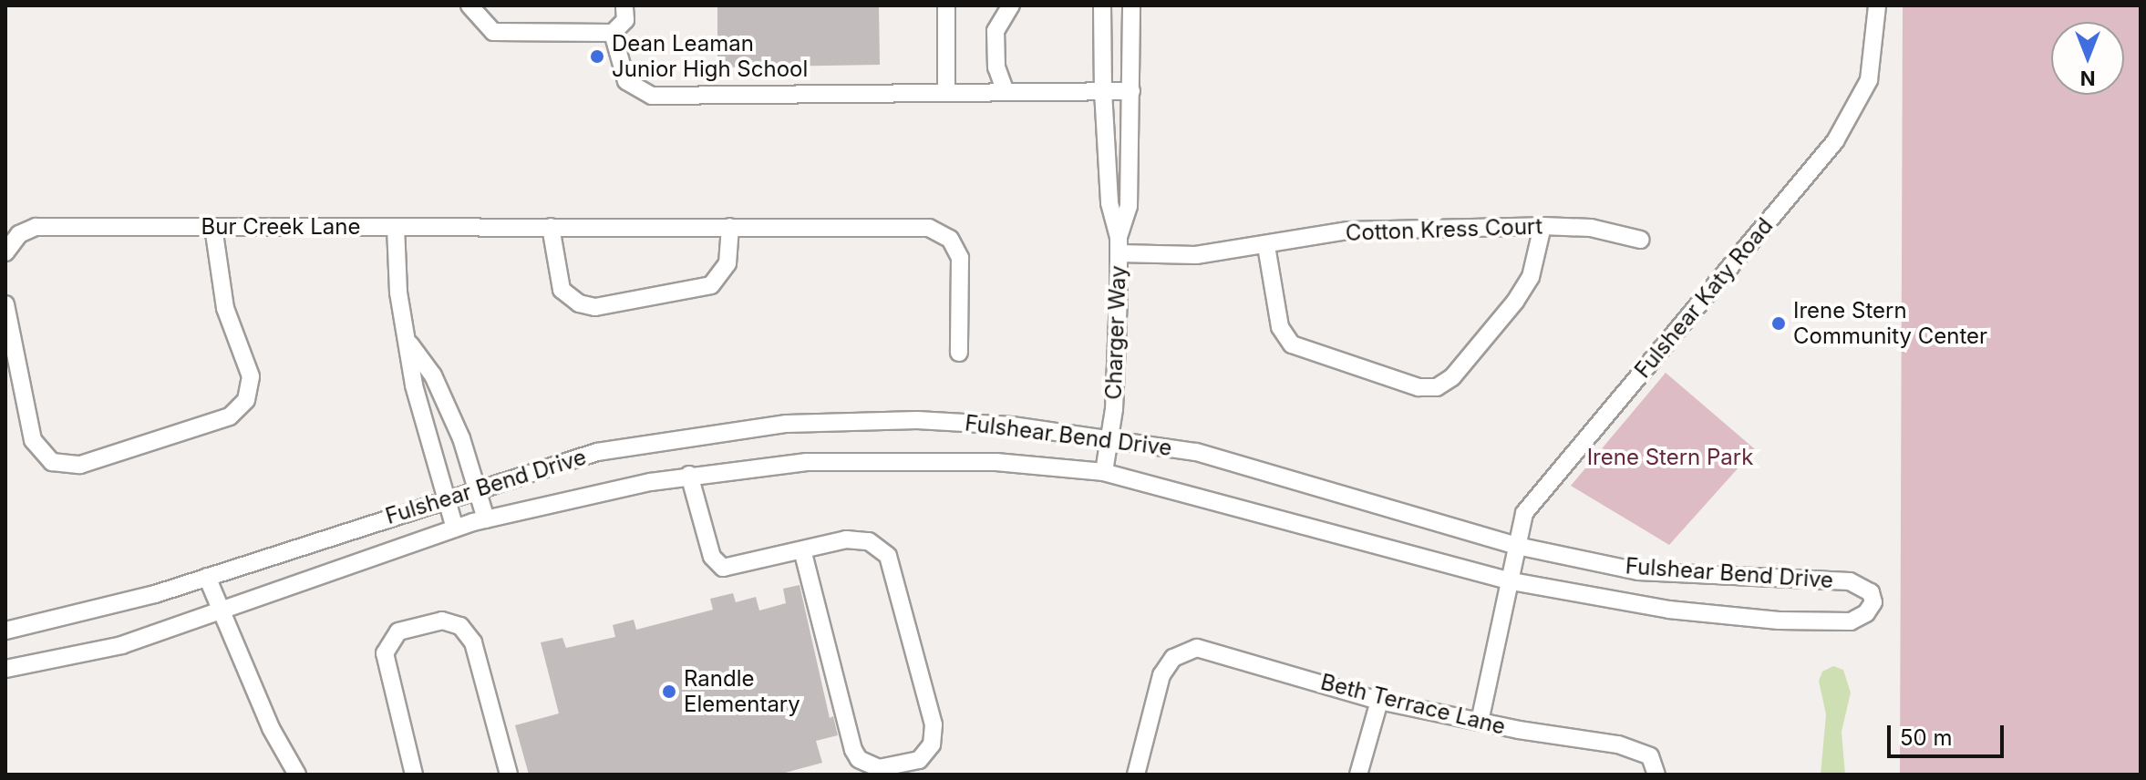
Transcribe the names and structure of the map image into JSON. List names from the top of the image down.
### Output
{
  "streets": {
    "street": [
      "Bur Creek Lane",
      "Cotton Kress Court",
      "Fulshear Katy Road",
      "Charger Way",
      "Fulshear Bend Drive",
      "Beth Terrace Lane"
    ]
  },
  "crossings": [
    ["Cotton Kress Court", "Charger Way"],
    ["Fulshear Katy Road", "Fulshear Bend Drive"],
    ["Fulshear Katy Road", "Beth Terrace Lane"],
    ["Charger Way", "Fulshear Bend Drive"]
  ],
  "parks": ["Irene Stern Park"],
  "places": ["Dean Leaman Junior High School", "Irene Stern Community Center", "Randle Elementary"],
  "scale_bar": "50 m",
  "north": "bottom"
}
